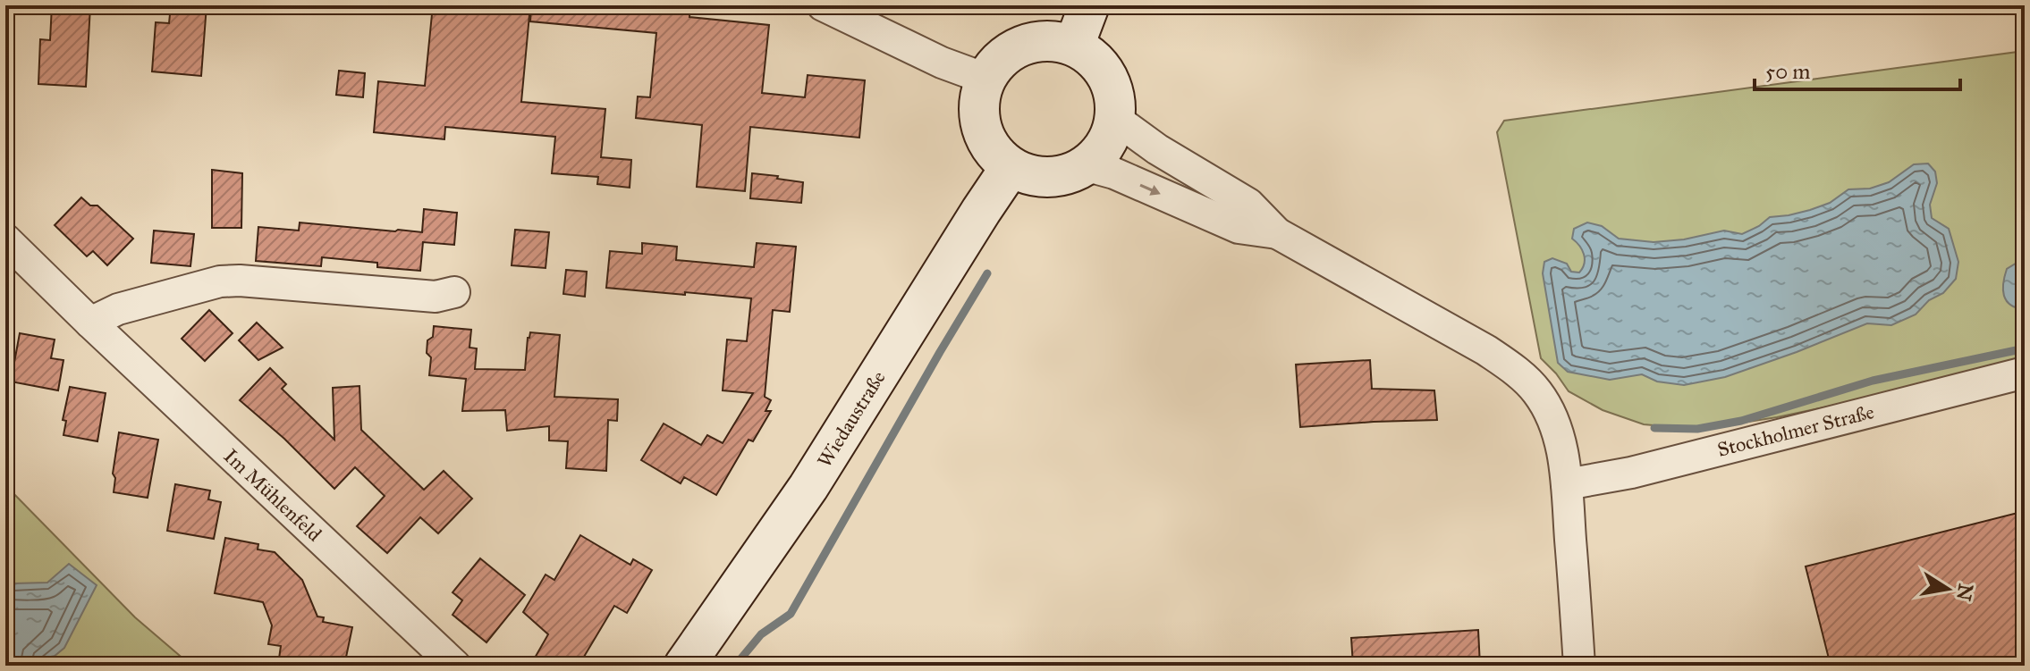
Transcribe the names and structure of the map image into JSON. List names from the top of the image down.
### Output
{
  "streets": {
    "main road": ["Wiedaustraße"],
    "street": ["Stockholmer Straße", "Im Mühlenfeld"]
  },
  "scale_bar": "50 m",
  "north": "right"
}
